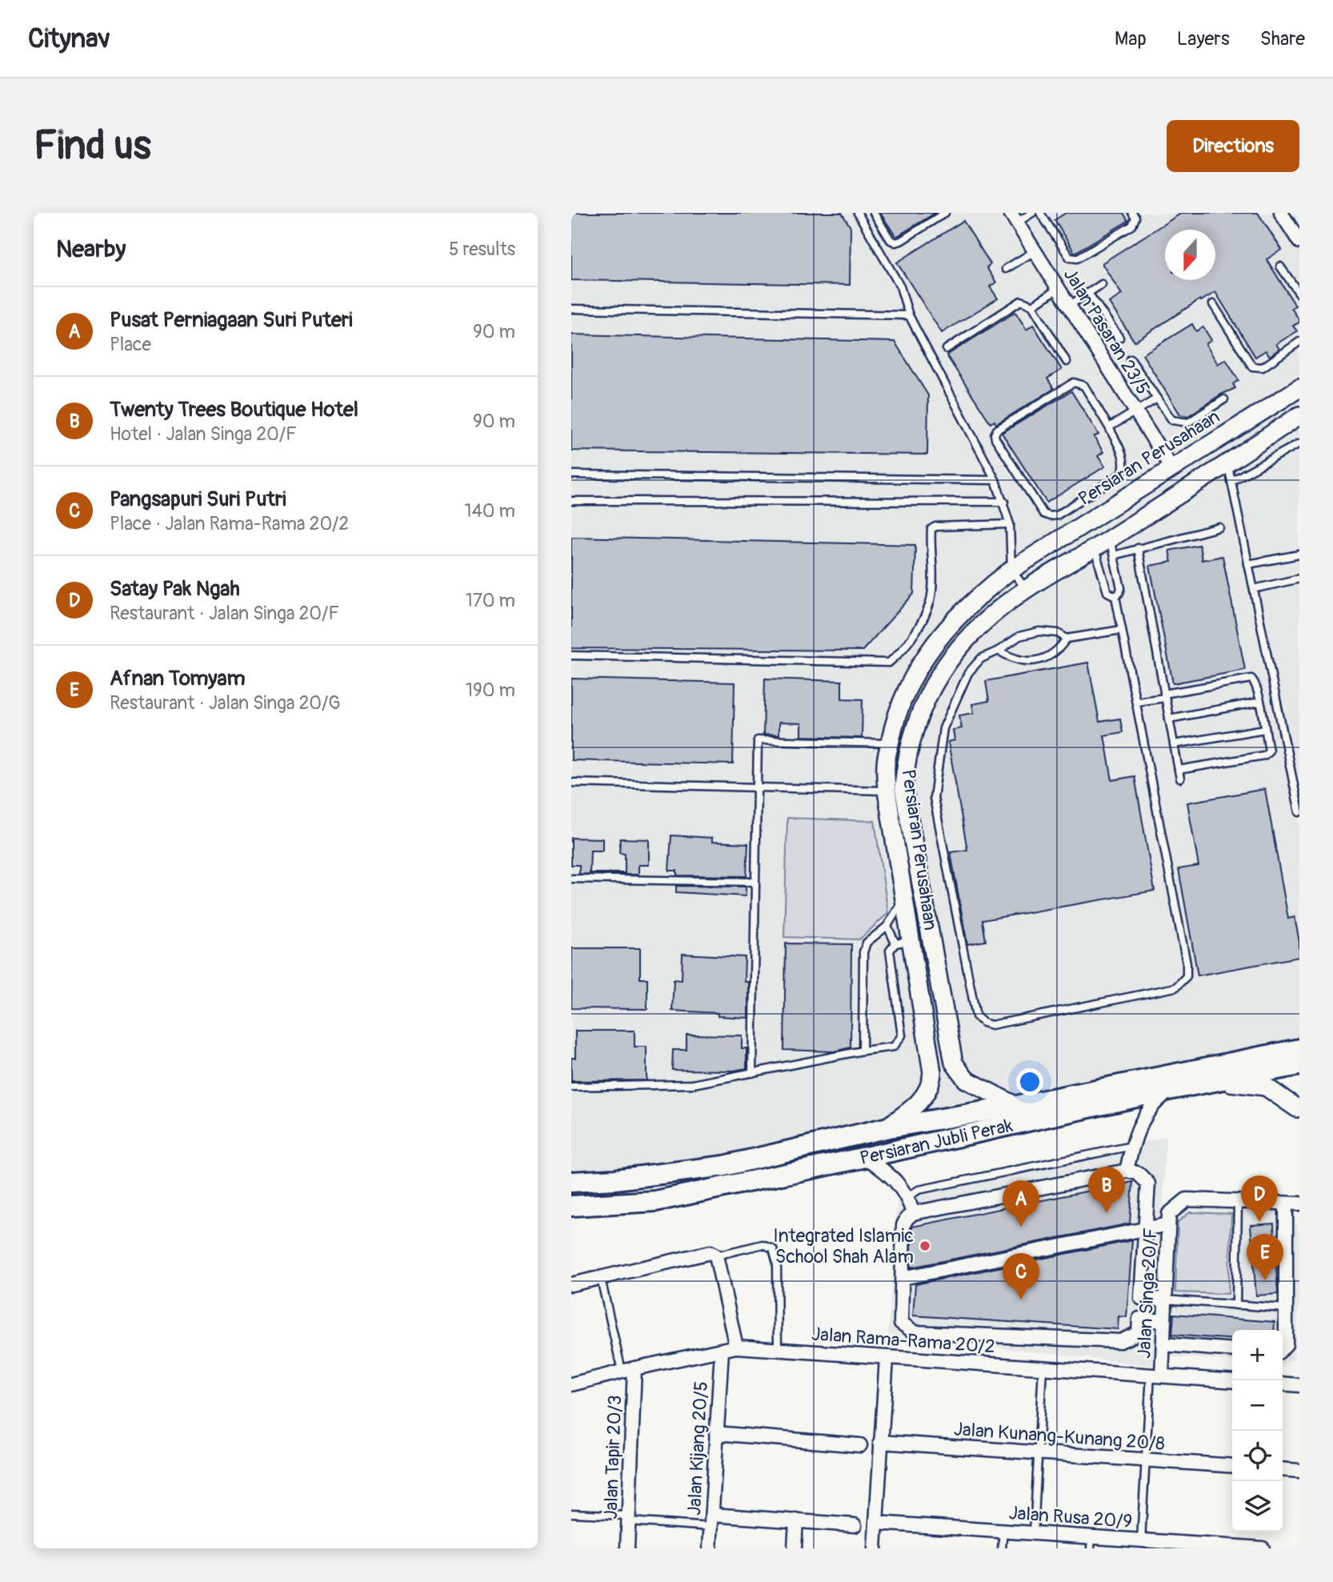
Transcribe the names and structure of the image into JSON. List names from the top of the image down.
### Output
{
  "streets": {
    "main road": ["Persiaran Perusahaan", "Persiaran Jubli Perak"],
    "street": [
      "Jalan Pasaran 23/5",
      "Jalan Singa 20/F",
      "Jalan Rama-Rama 20/2",
      "Jalan Kunang-Kunang 20/8",
      "Jalan Kijang 20/5",
      "Jalan Tapir 20/3",
      "Jalan Rusa 20/9"
    ]
  },
  "crossings": [
    ["Jalan Pasaran 23/5", "Persiaran Perusahaan"],
    ["Persiaran Perusahaan", "Persiaran Jubli Perak"],
    ["Jalan Singa 20/F", "Jalan Rama-Rama 20/2"],
    ["Jalan Rama-Rama 20/2", "Jalan Kijang 20/5"],
    ["Jalan Rama-Rama 20/2", "Jalan Tapir 20/3"]
  ],
  "places": ["Integrated Islamic School Shah Alam"],
  "north": "bottom",
  "page": {
    "header": "Citynav",
    "nav": ["Map", "Layers", "Share"],
    "buttons": "Directions",
    "title": "Find us",
    "heading": ["Nearby", "5 results"],
    "list": [
      {
        "mark": "A",
        "name": "Pusat Perniagaan Suri Puteri",
        "note": "Place",
        "value": "90 m"
      },
      {
        "mark": "B",
        "name": "Twenty Trees Boutique Hotel",
        "note": "Hotel · Jalan Singa 20/F",
        "value": "90 m"
      },
      {
        "mark": "C",
        "name": "Pangsapuri Suri Putri",
        "note": "Place · Jalan Rama-Rama 20/2",
        "value": "140 m"
      },
      {
        "mark": "D",
        "name": "Satay Pak Ngah",
        "note": "Restaurant · Jalan Singa 20/F",
        "value": "170 m"
      },
      {
        "mark": "E",
        "name": "Afnan Tomyam",
        "note": "Restaurant · Jalan Singa 20/G",
        "value": "190 m"
      }
    ],
    "pins": [
      "B",
      "D",
      "A",
      "E",
      "C"
    ],
    "map_buttons": ["+", "−"]
  }
}
